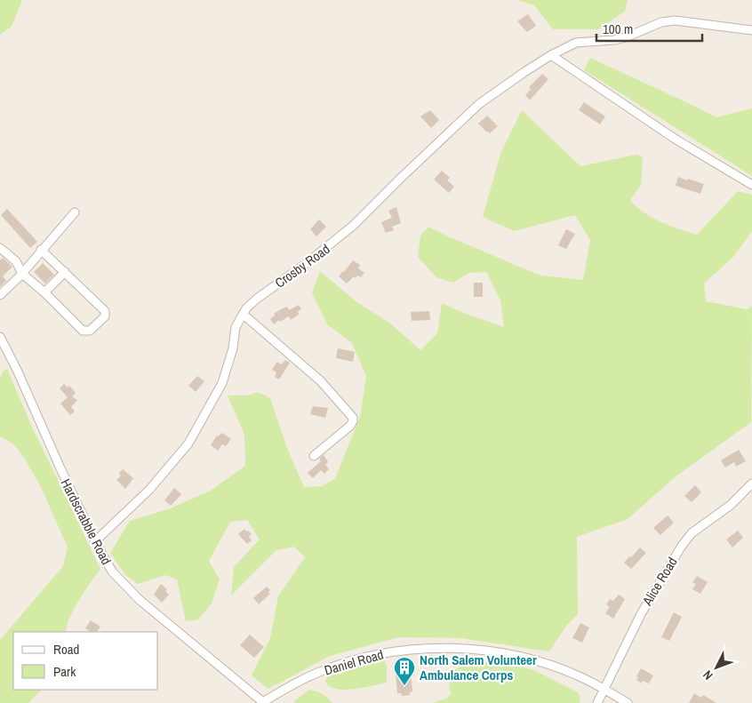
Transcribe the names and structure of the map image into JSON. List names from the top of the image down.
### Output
{
  "streets": {
    "street": [
      "Crosby Road",
      "Hardscrabble Road",
      "Alice Road",
      "Daniel Road"
    ]
  },
  "crossings": [
    ["Crosby Road", "Hardscrabble Road"],
    ["Hardscrabble Road", "Daniel Road"],
    ["Alice Road", "Daniel Road"]
  ],
  "places": {
    "building": ["North Salem Volunteer Ambulance Corps"]
  },
  "legend": ["Road", "Park"],
  "scale_bar": "100 m",
  "north": "bottom left"
}
